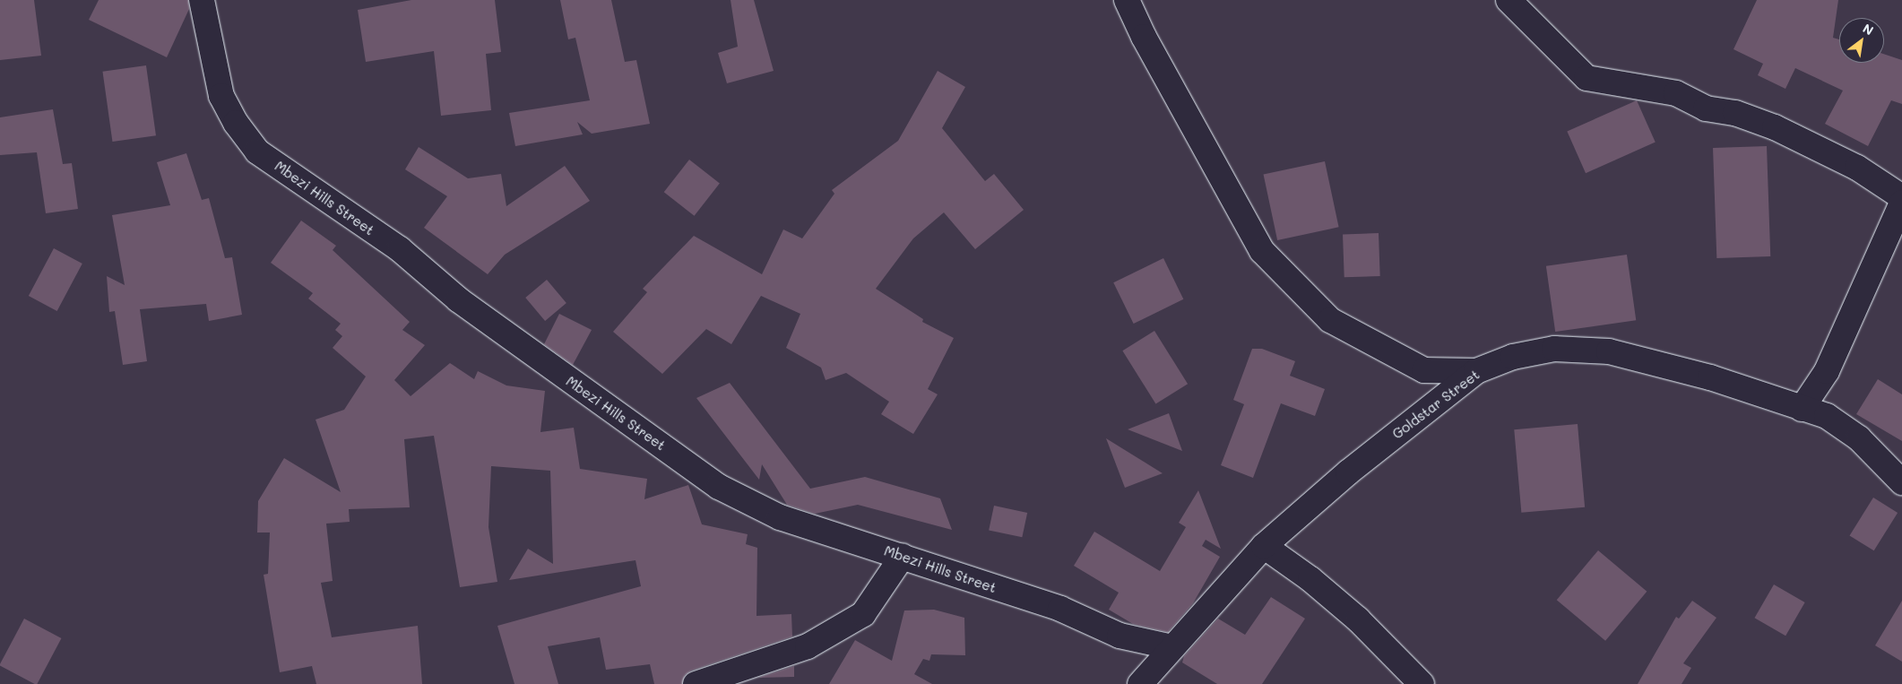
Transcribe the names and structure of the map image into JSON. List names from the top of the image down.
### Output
{
  "streets": {
    "street": ["Mbezi Hills Street", "Goldstar Street"]
  },
  "crossings": [
    ["Mbezi Hills Street", "Goldstar Street"]
  ],
  "north": "top right"
}
